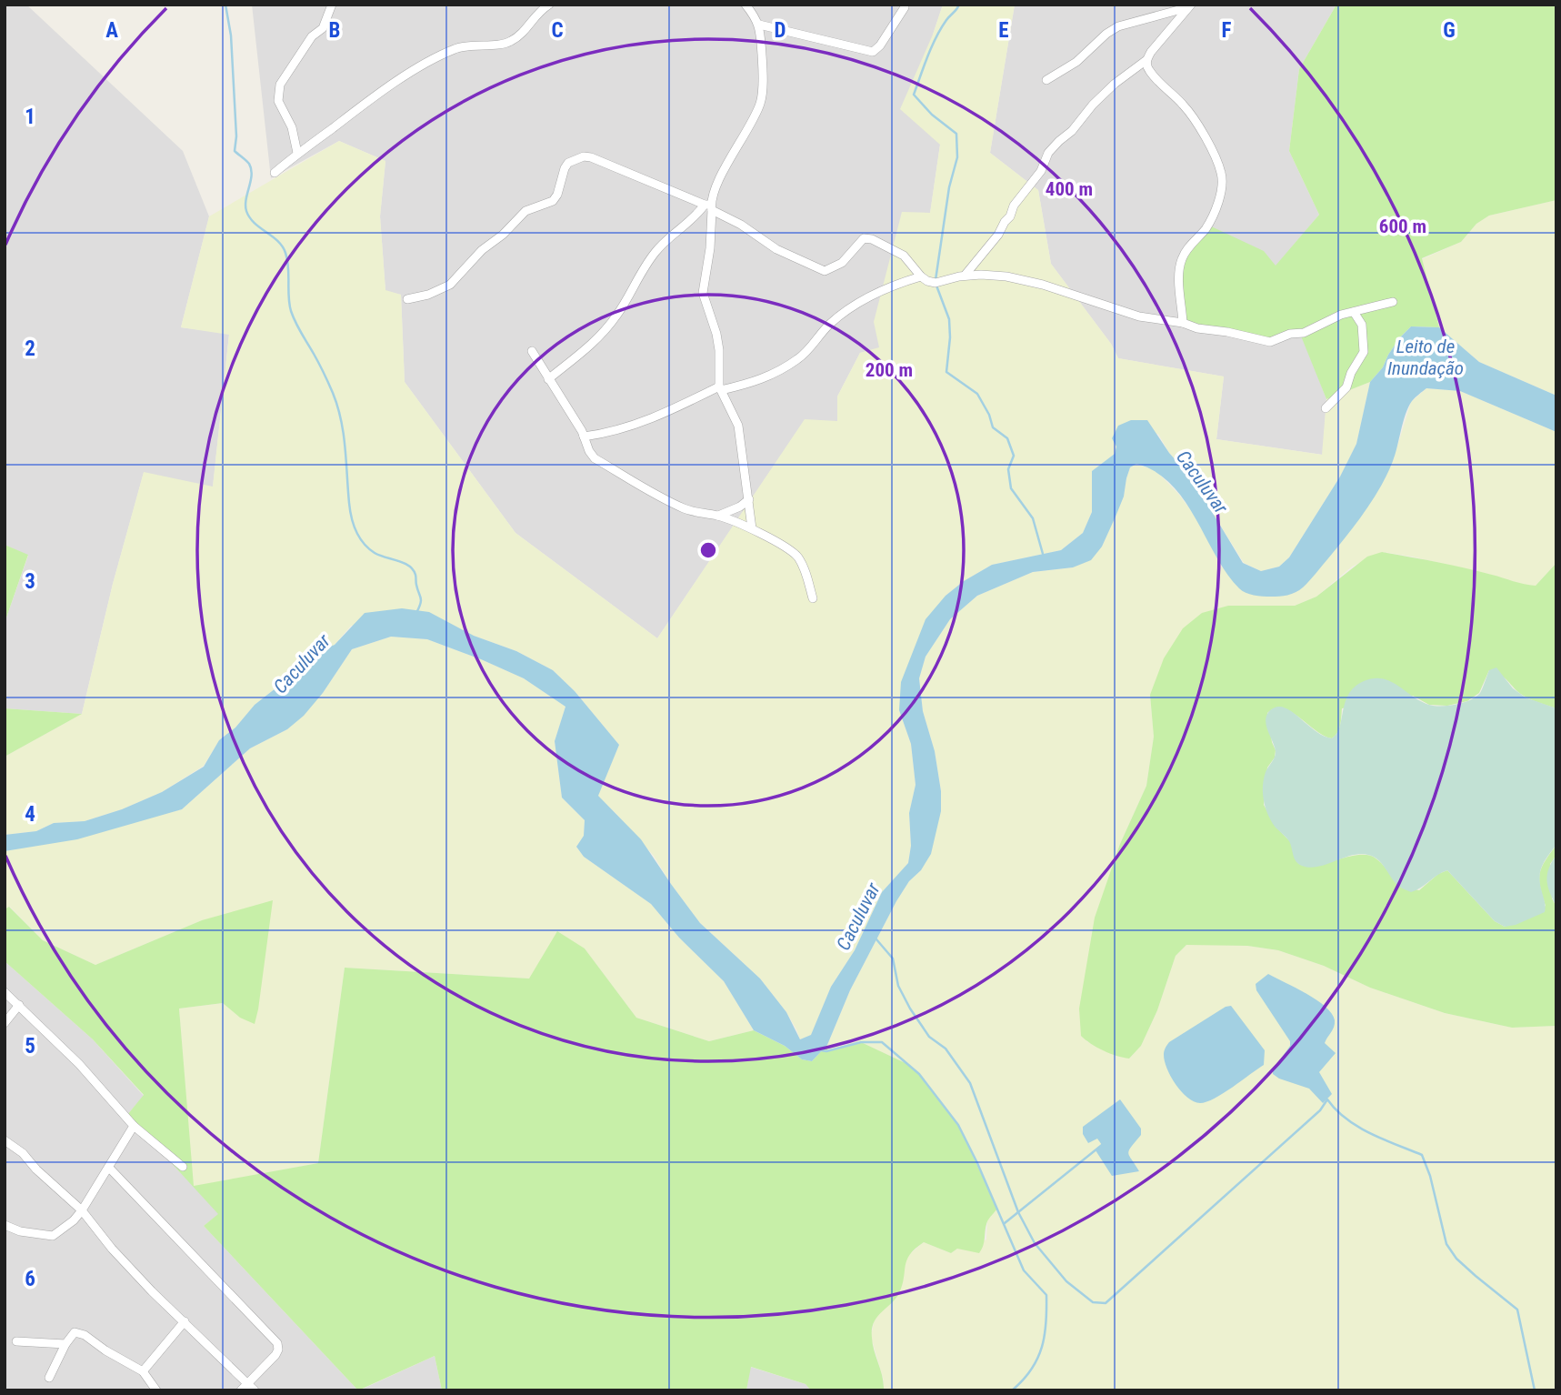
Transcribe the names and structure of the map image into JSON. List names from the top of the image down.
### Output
{
  "water": ["Leito de Inundação", "Caculuvar"],
  "grid": {
    "columns": [
      "A",
      "B",
      "C",
      "D",
      "E",
      "F",
      "G"
    ],
    "rows": [
      "1",
      "2",
      "3",
      "4",
      "5",
      "6"
    ]
  },
  "rings": ["400 m", "600 m", "200 m"]
}
